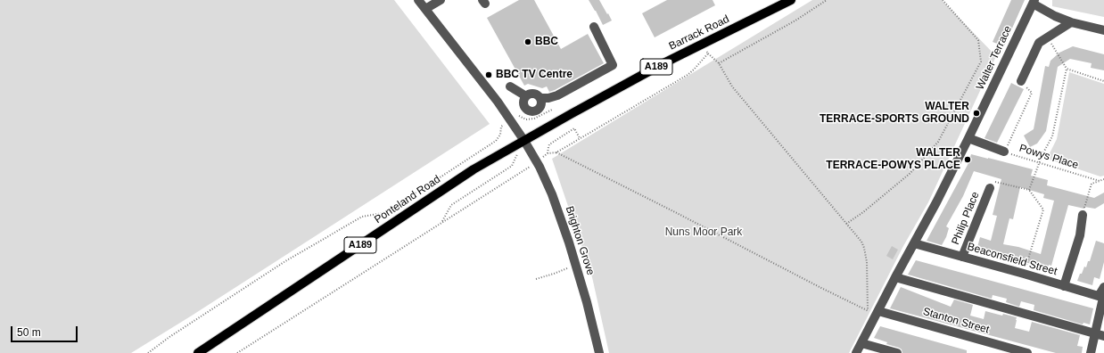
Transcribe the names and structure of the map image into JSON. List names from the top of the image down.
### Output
{
  "streets": {
    "main road": ["Barrack Road", "A189", "Ponteland Road"],
    "street": [
      "Walter Terrace",
      "Philip Place",
      "Brighton Grove",
      "Beaconsfield Street",
      "Stanton Street"
    ],
    "path": ["Powys Place"]
  },
  "crossings": [
    ["Barrack Road", "Ponteland Road"],
    ["Barrack Road", "Brighton Grove"],
    ["Walter Terrace", "Beaconsfield Street"],
    ["Walter Terrace", "Stanton Street"],
    ["Ponteland Road", "Brighton Grove"],
    ["Philip Place", "Beaconsfield Street"]
  ],
  "parks": ["Nuns Moor Park"],
  "places": [
    "BBC",
    "BBC TV Centre",
    "WALTER TERRACE-SPORTS GROUND",
    "WALTER TERRACE-POWYS PLACE"
  ],
  "scale_bar": "50 m"
}
